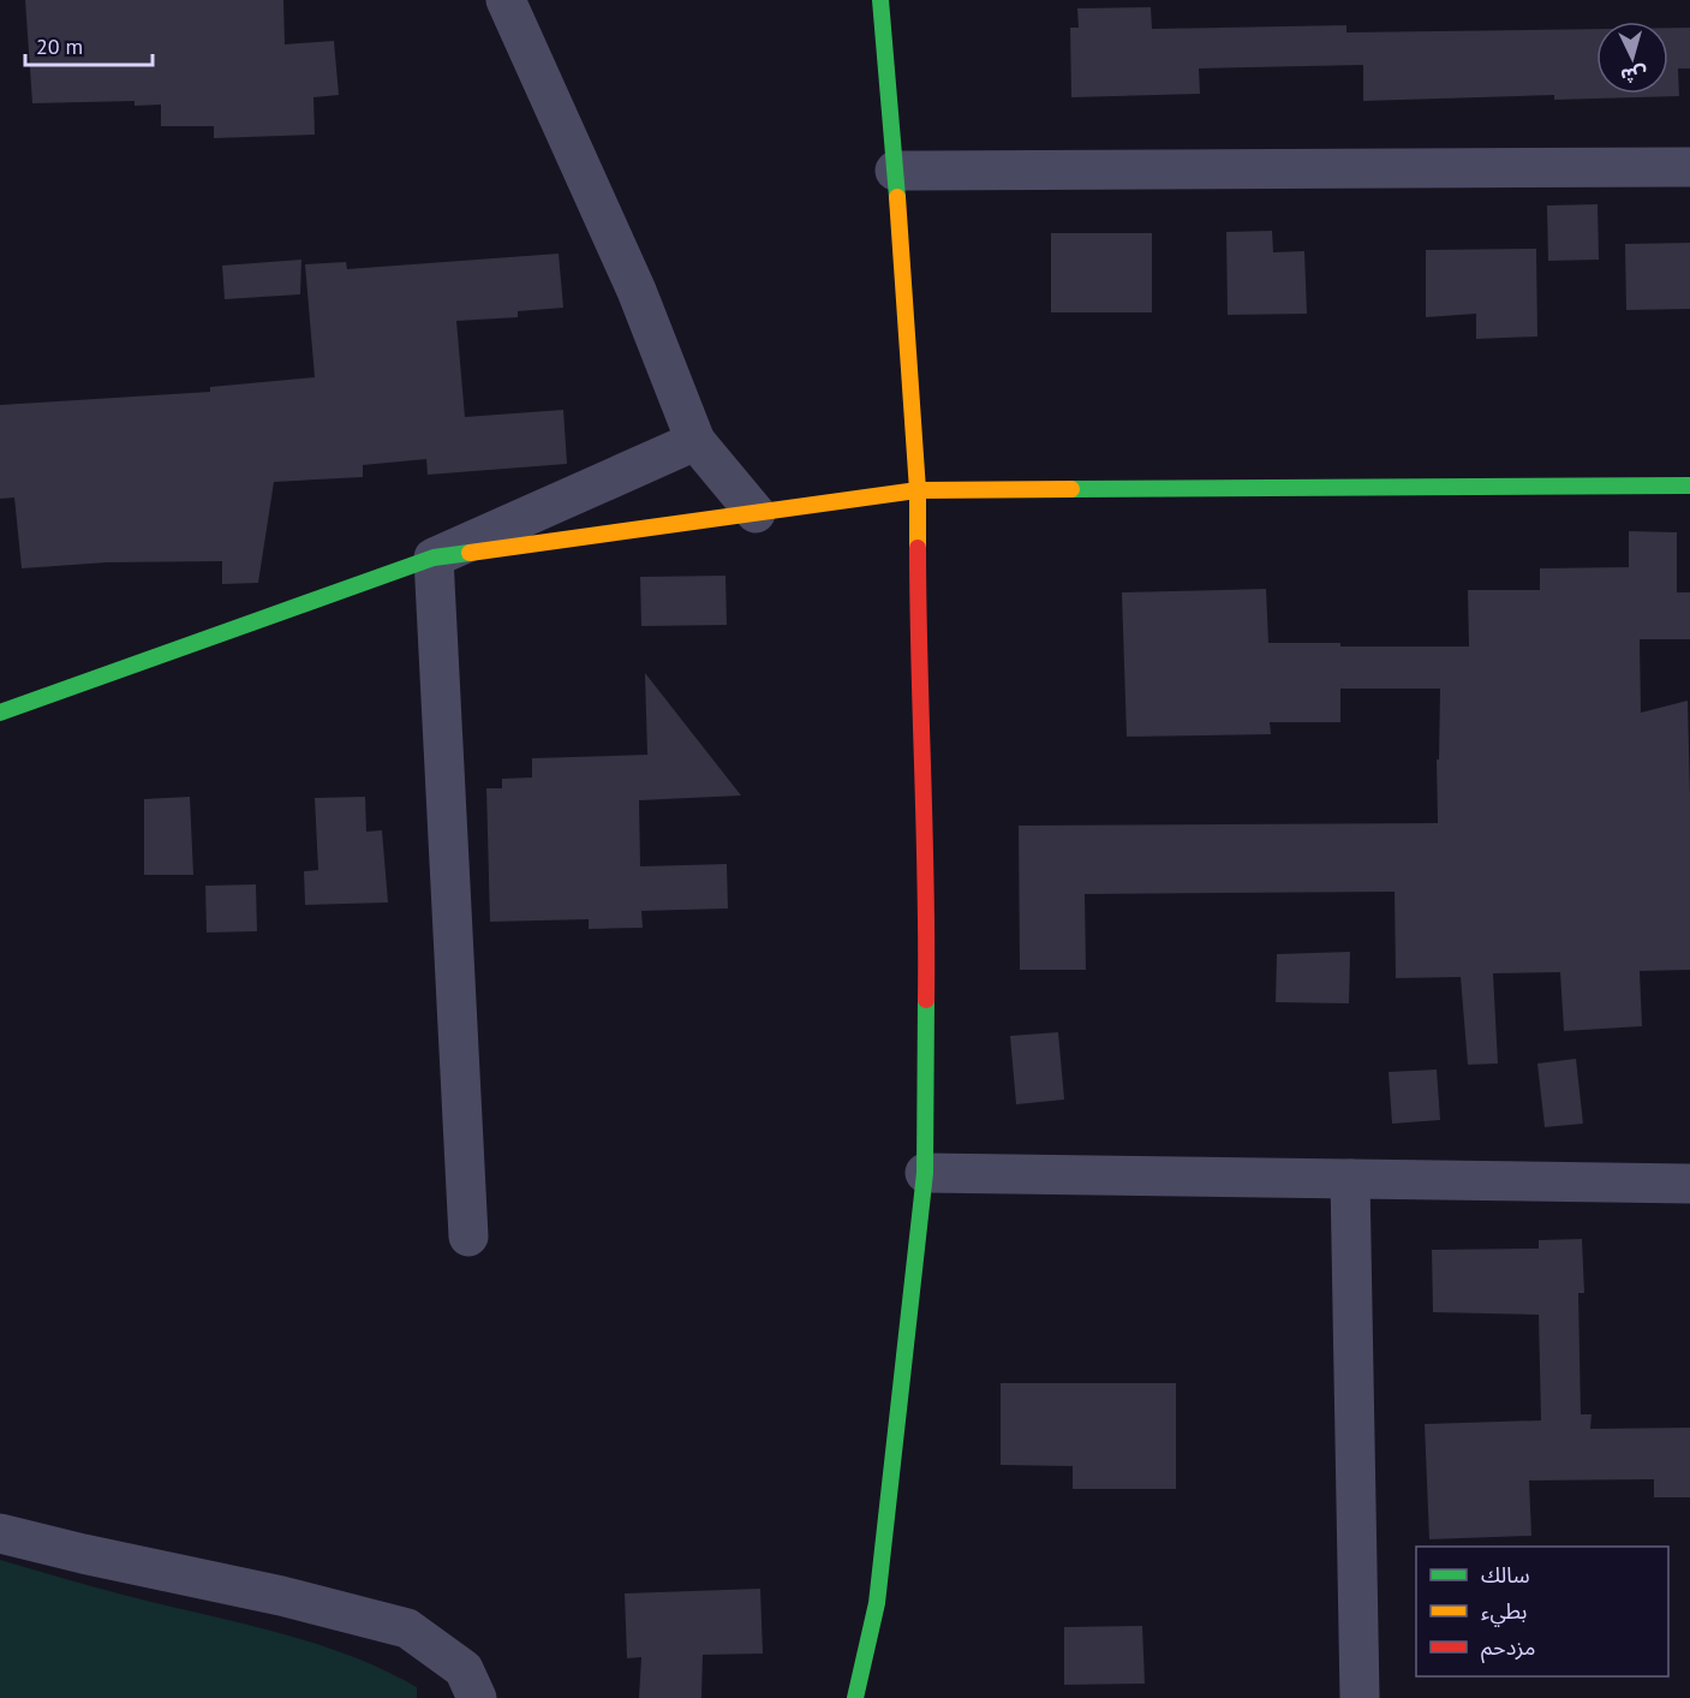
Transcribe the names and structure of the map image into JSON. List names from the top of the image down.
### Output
{
  "legend": ["سالك", "بطيء", "مزدحم"],
  "scale_bar": "20 m",
  "north": "bottom"
}
